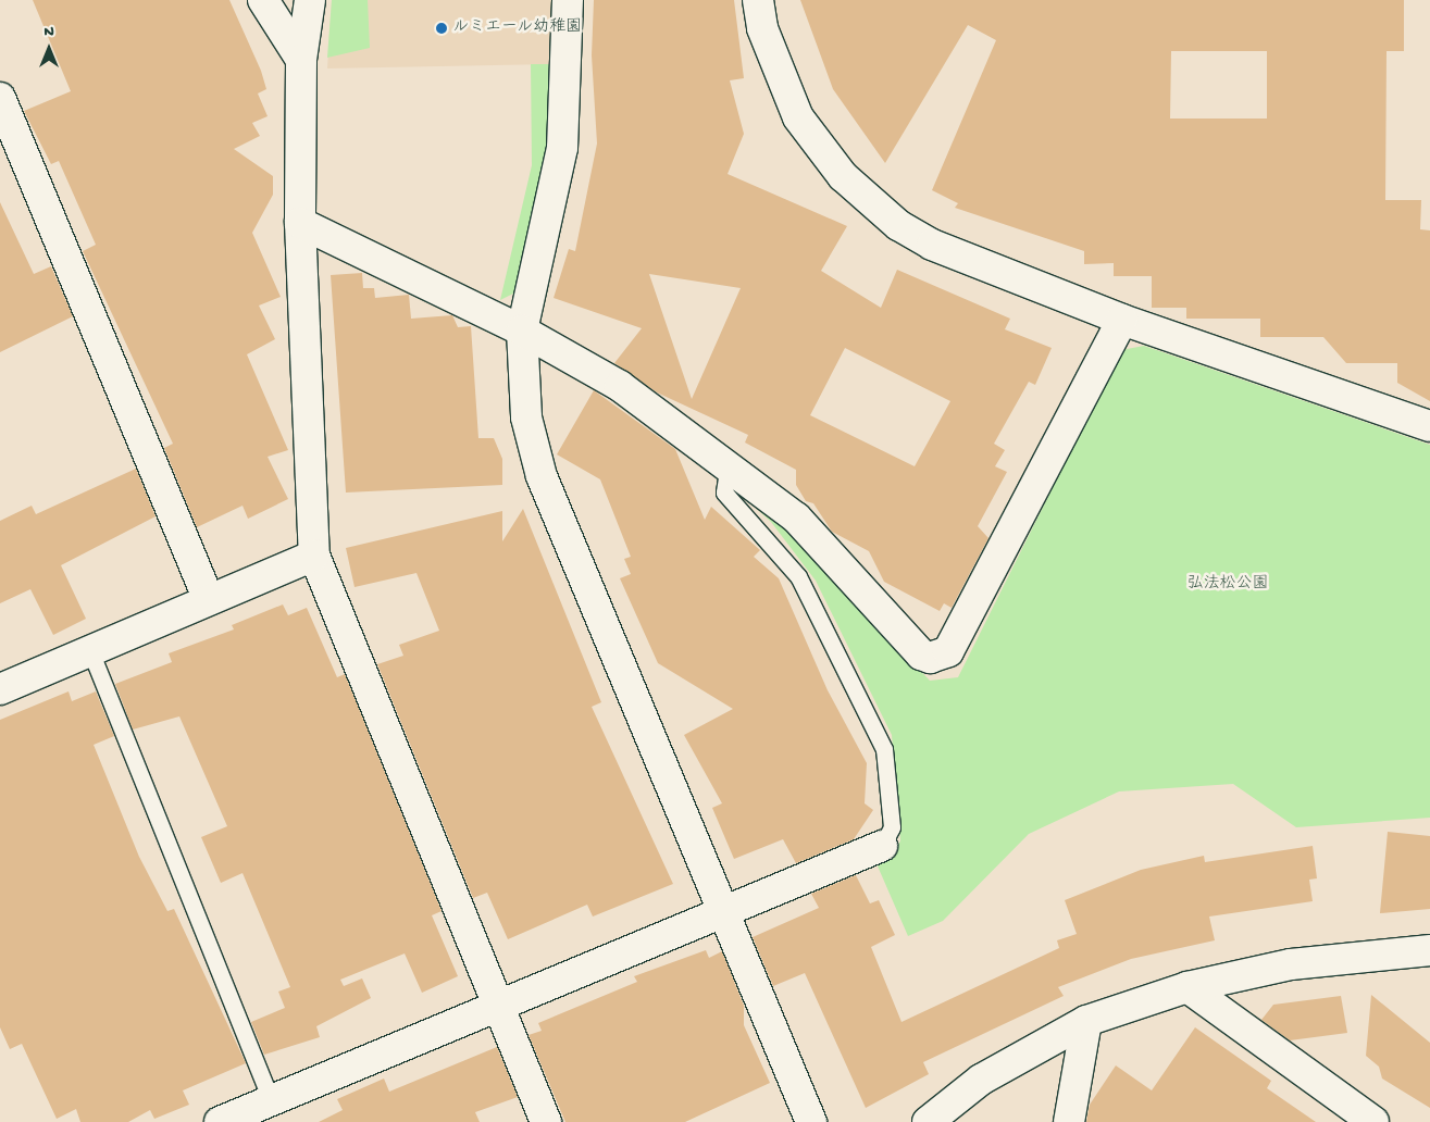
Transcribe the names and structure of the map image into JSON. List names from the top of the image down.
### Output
{
  "parks": ["弘法松公園"],
  "places": ["ルミエール幼稚園"],
  "north": "top"
}
